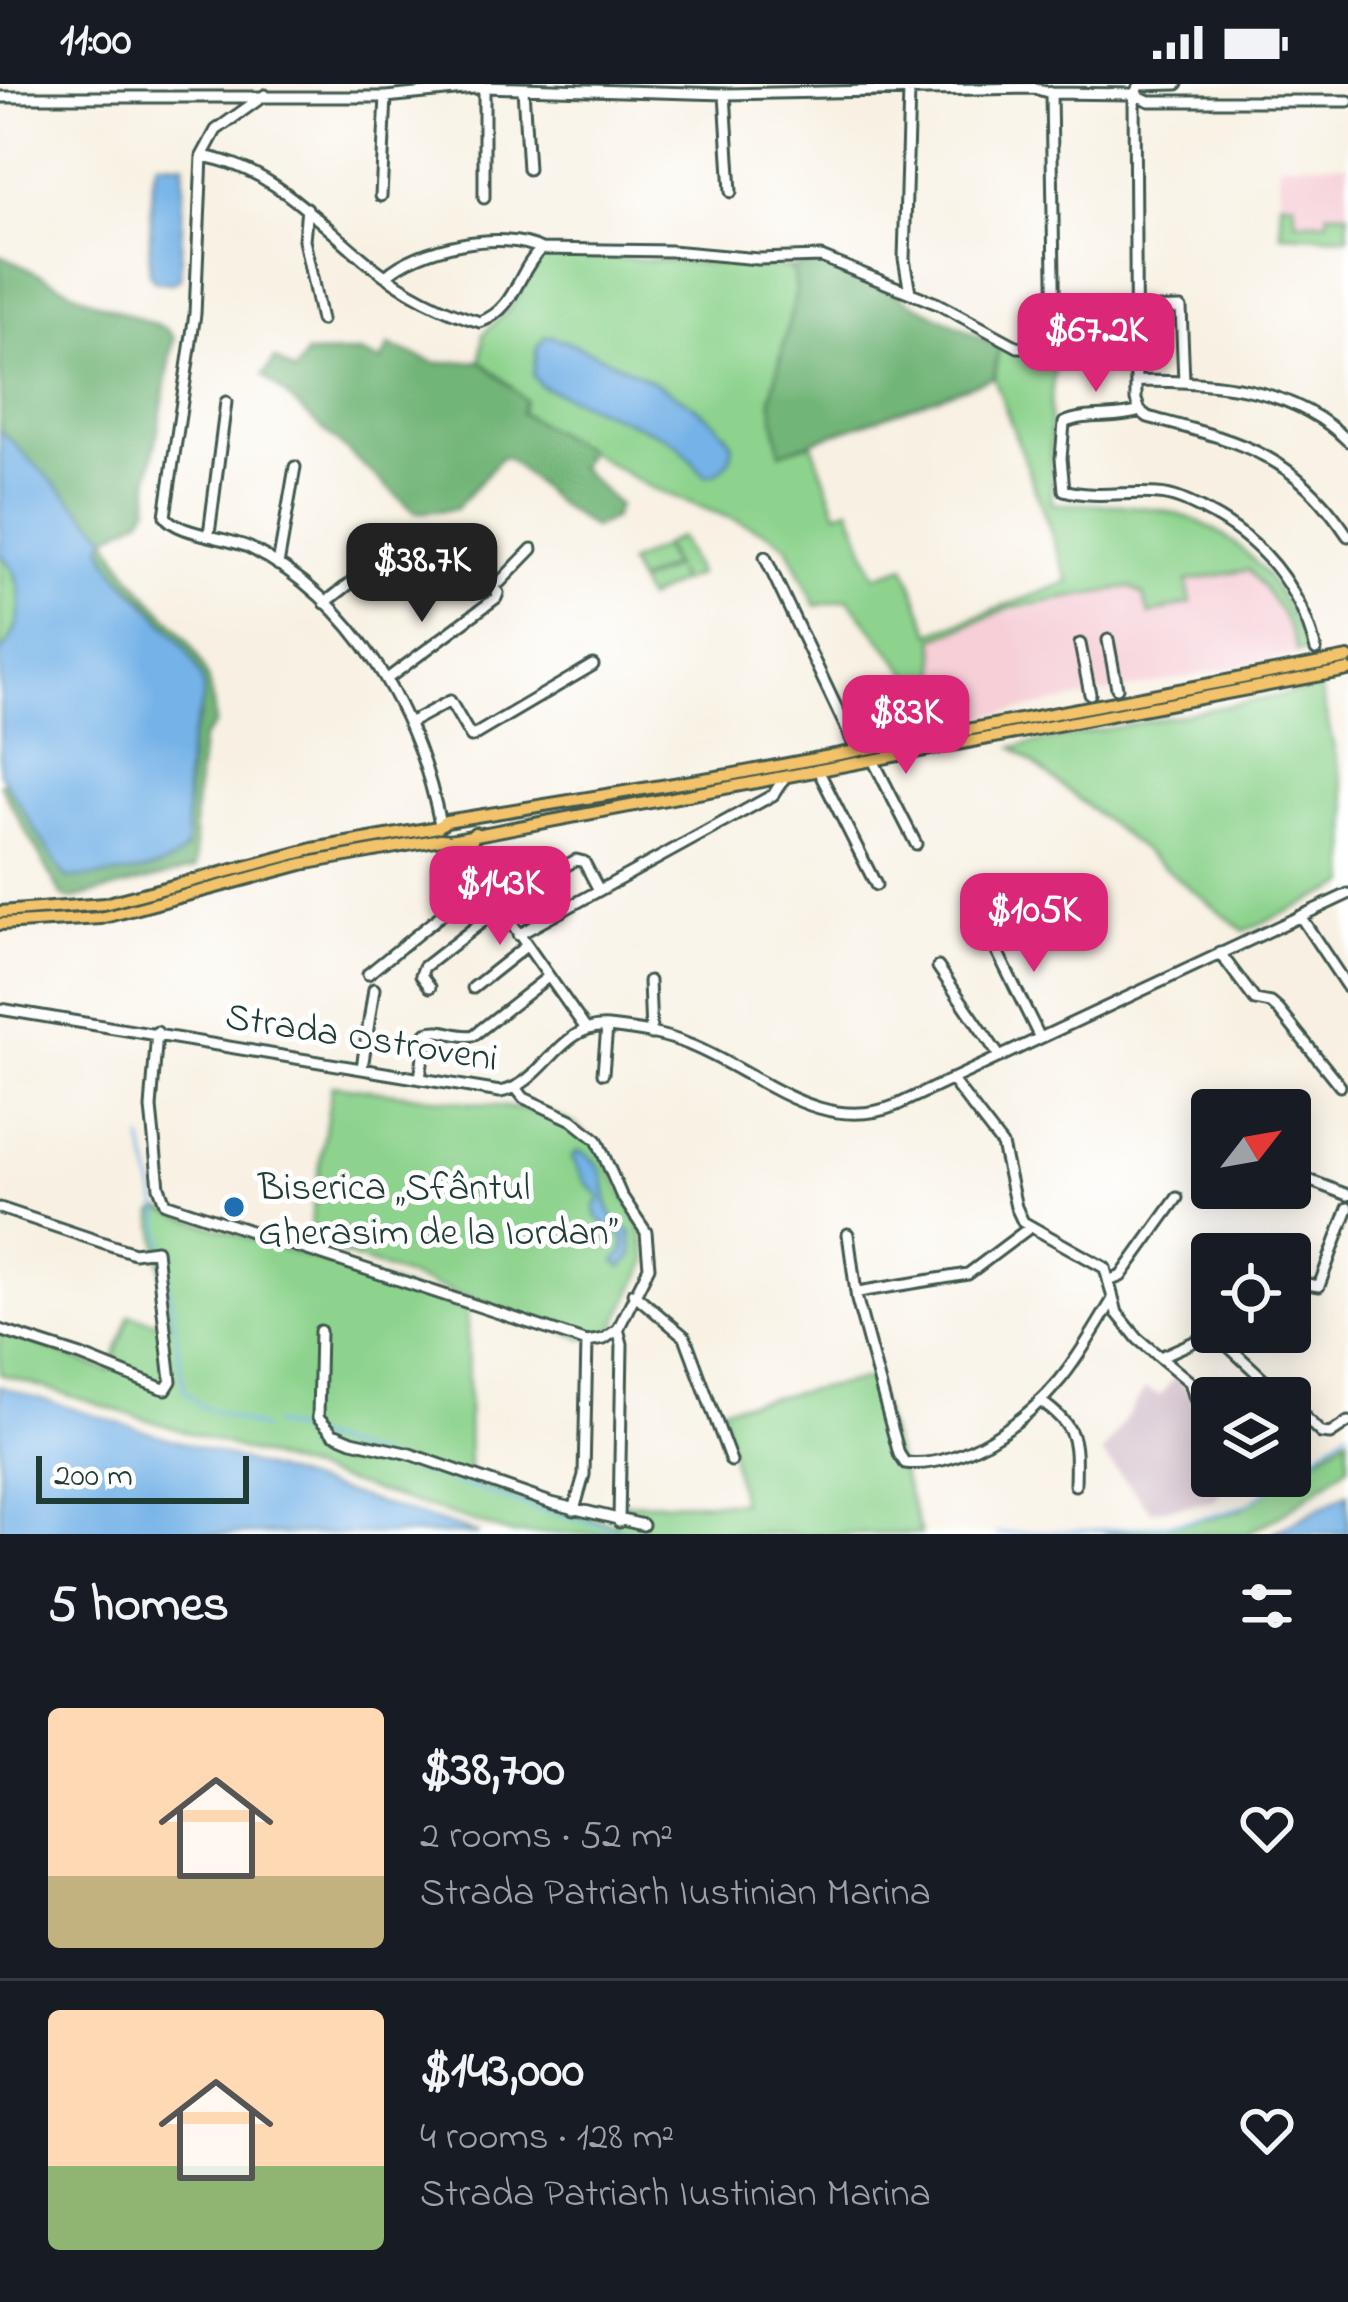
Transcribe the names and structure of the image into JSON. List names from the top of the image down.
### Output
{
  "streets": {
    "street": ["Strada Ostroveni"]
  },
  "places": ["Biserica „Sfântul Gherasim de la Iordan”"],
  "scale_bar": "200 m",
  "north": "top right",
  "page": {
    "status": "11:00",
    "price": [
      "$67.2K",
      "$38.7K",
      "$83K",
      "$143K",
      "$105K"
    ],
    "scale": "200 m",
    "heading": "5 homes",
    "list": [
      {
        "name": "$38,700",
        "note": "2 rooms · 52 m² · Strada Patriarh Iustinian Marina"
      },
      {
        "name": "$143,000",
        "note": "4 rooms · 128 m² · Strada Patriarh Iustinian Marina"
      }
    ]
  }
}
